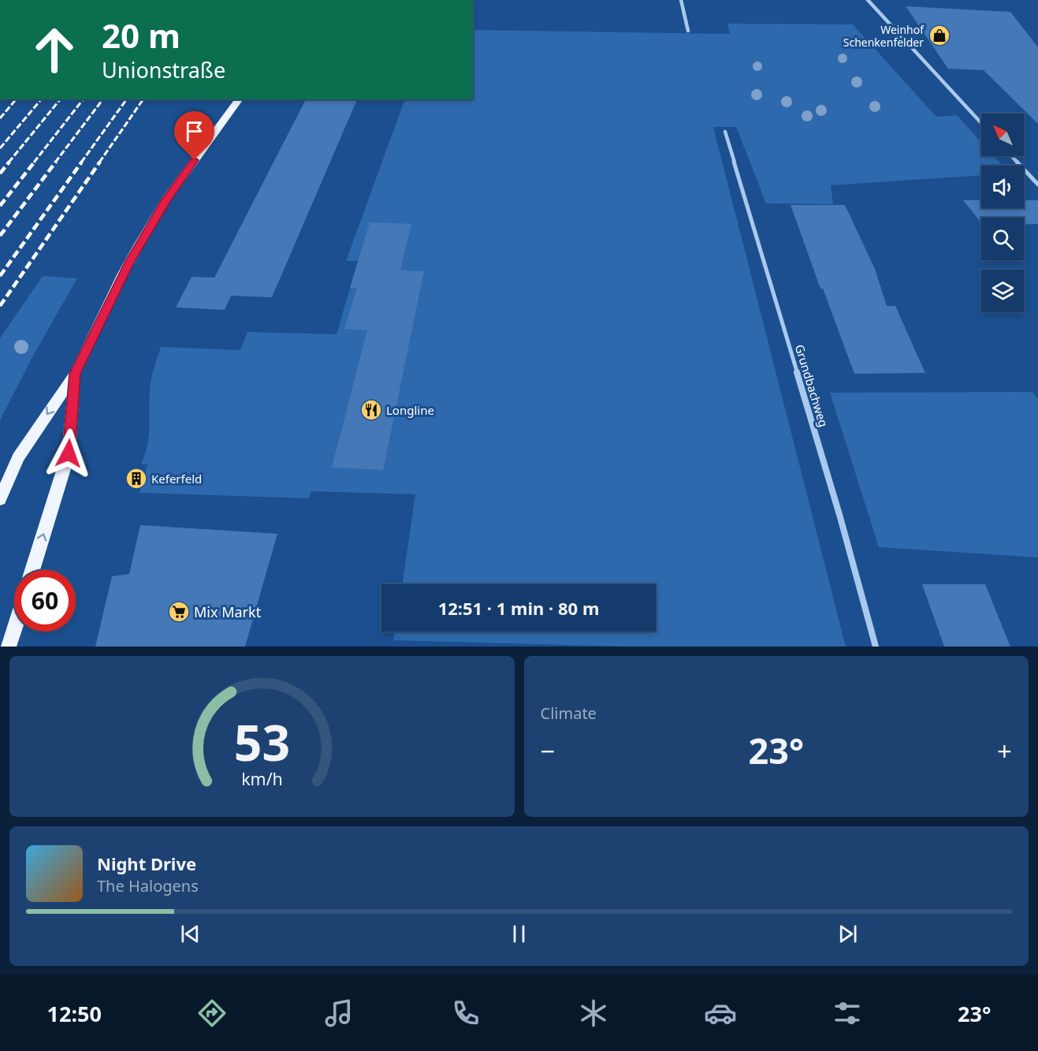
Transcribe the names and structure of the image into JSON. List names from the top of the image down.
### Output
{
  "streets": {
    "street": ["Grundbachweg"]
  },
  "places": {
    "shop": ["Weinhof Schenkenfelder"],
    "restaurant": ["Longline"],
    "building": ["Keferfeld"],
    "supermarket": ["Mix Markt"]
  },
  "north": "top left",
  "page": {
    "turn": ["20 m", "Unionstraße"],
    "limit": "60",
    "trip": "12:51 · 1 min · 80 m",
    "tile": "Climate",
    "heat": ["−", "23°", "+"],
    "song": ["Night Drive", "The Halogens"],
    "tabs": ["12:50", "23°"],
    "gauge": ["53", "km/h"]
  }
}
